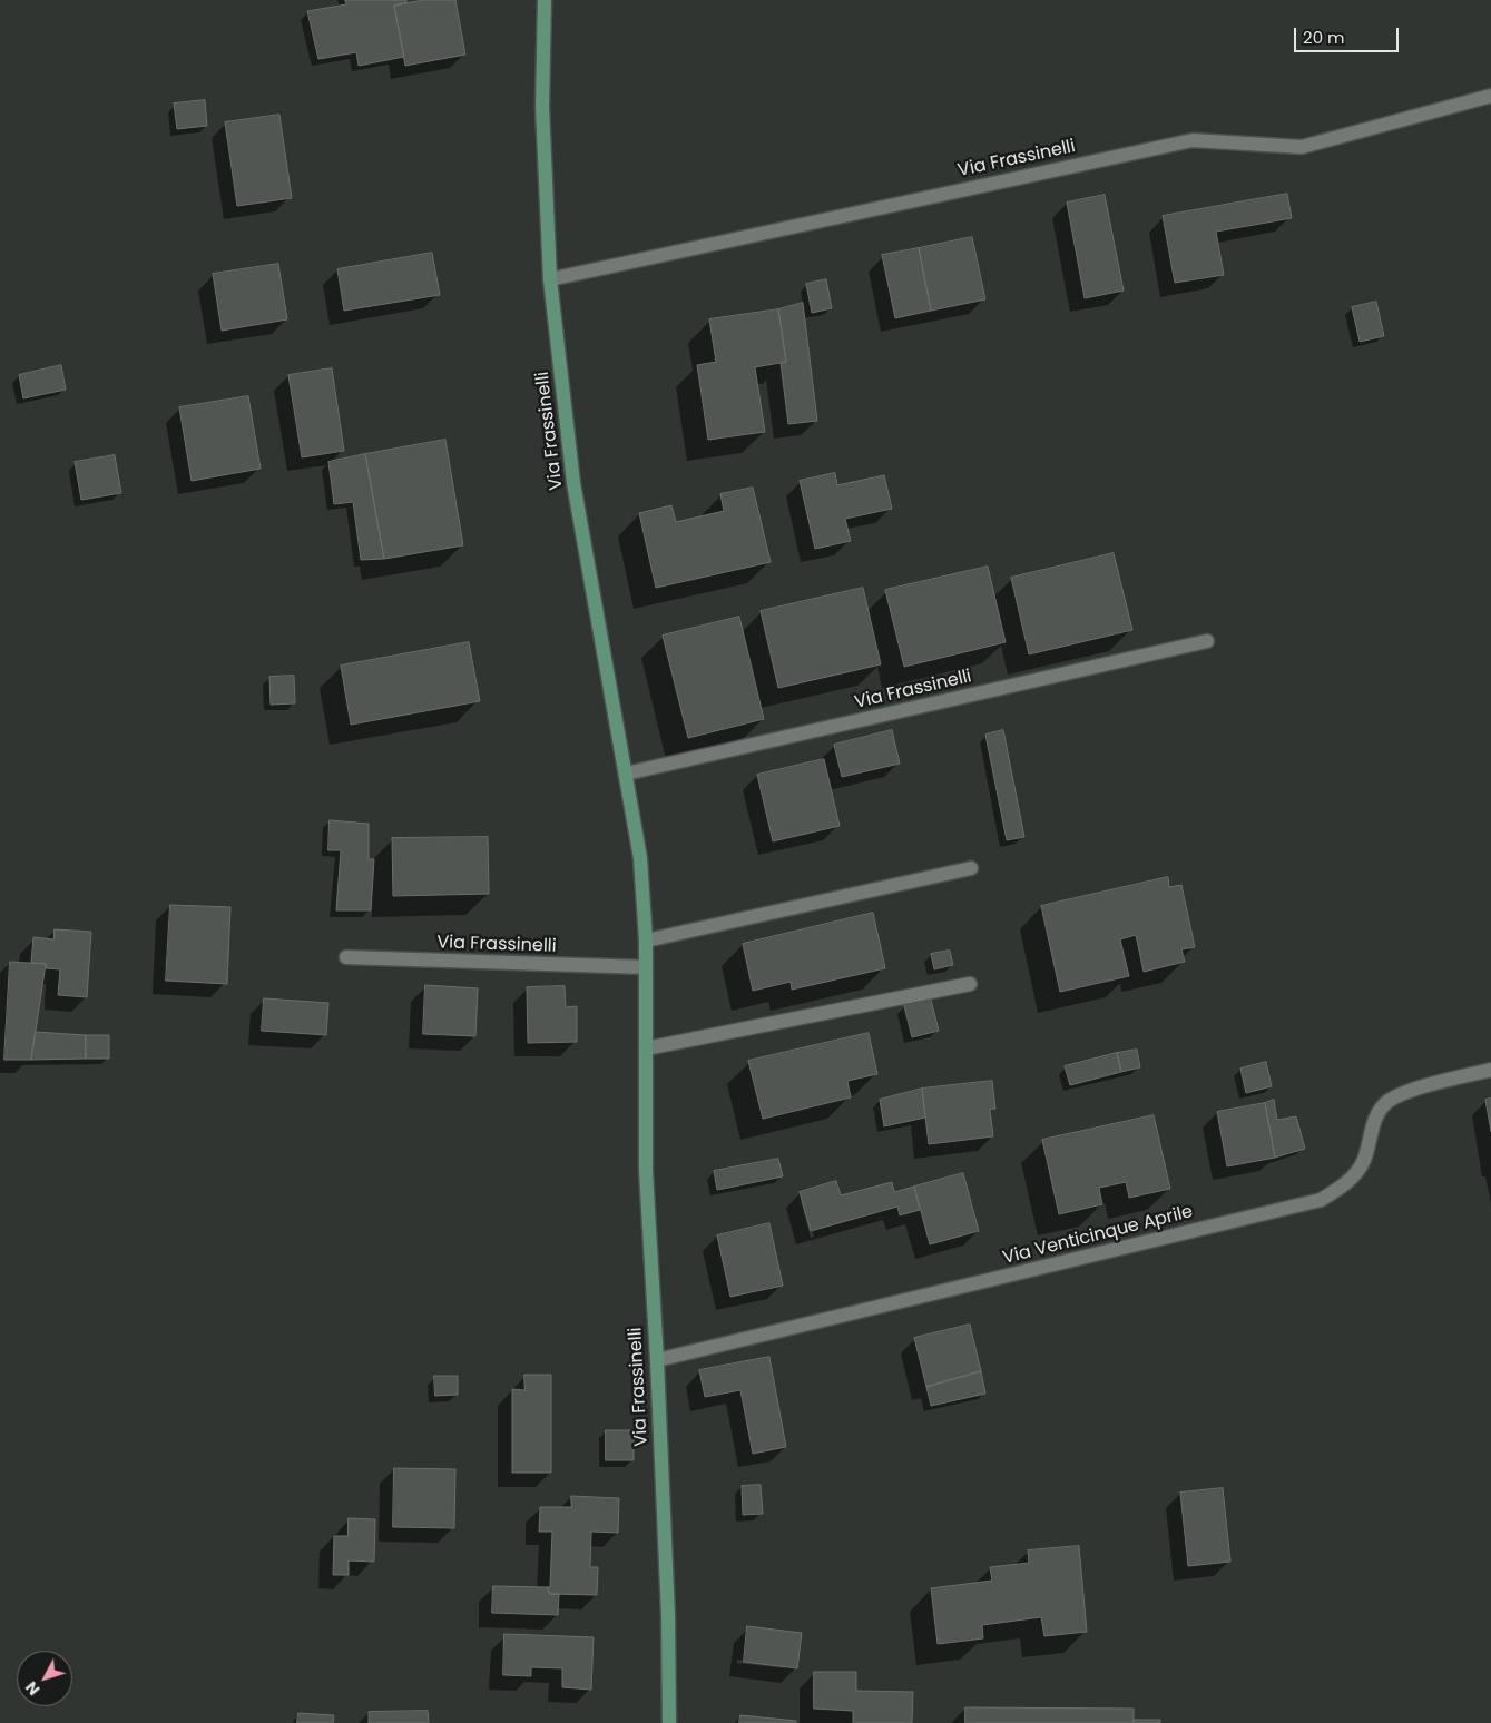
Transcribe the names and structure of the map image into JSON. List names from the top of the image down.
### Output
{
  "streets": {
    "street": ["Via Frassinelli", "Via Venticinque Aprile"]
  },
  "crossings": [
    ["Via Frassinelli", "Via Venticinque Aprile"]
  ],
  "scale_bar": "20 m",
  "north": "bottom left"
}
